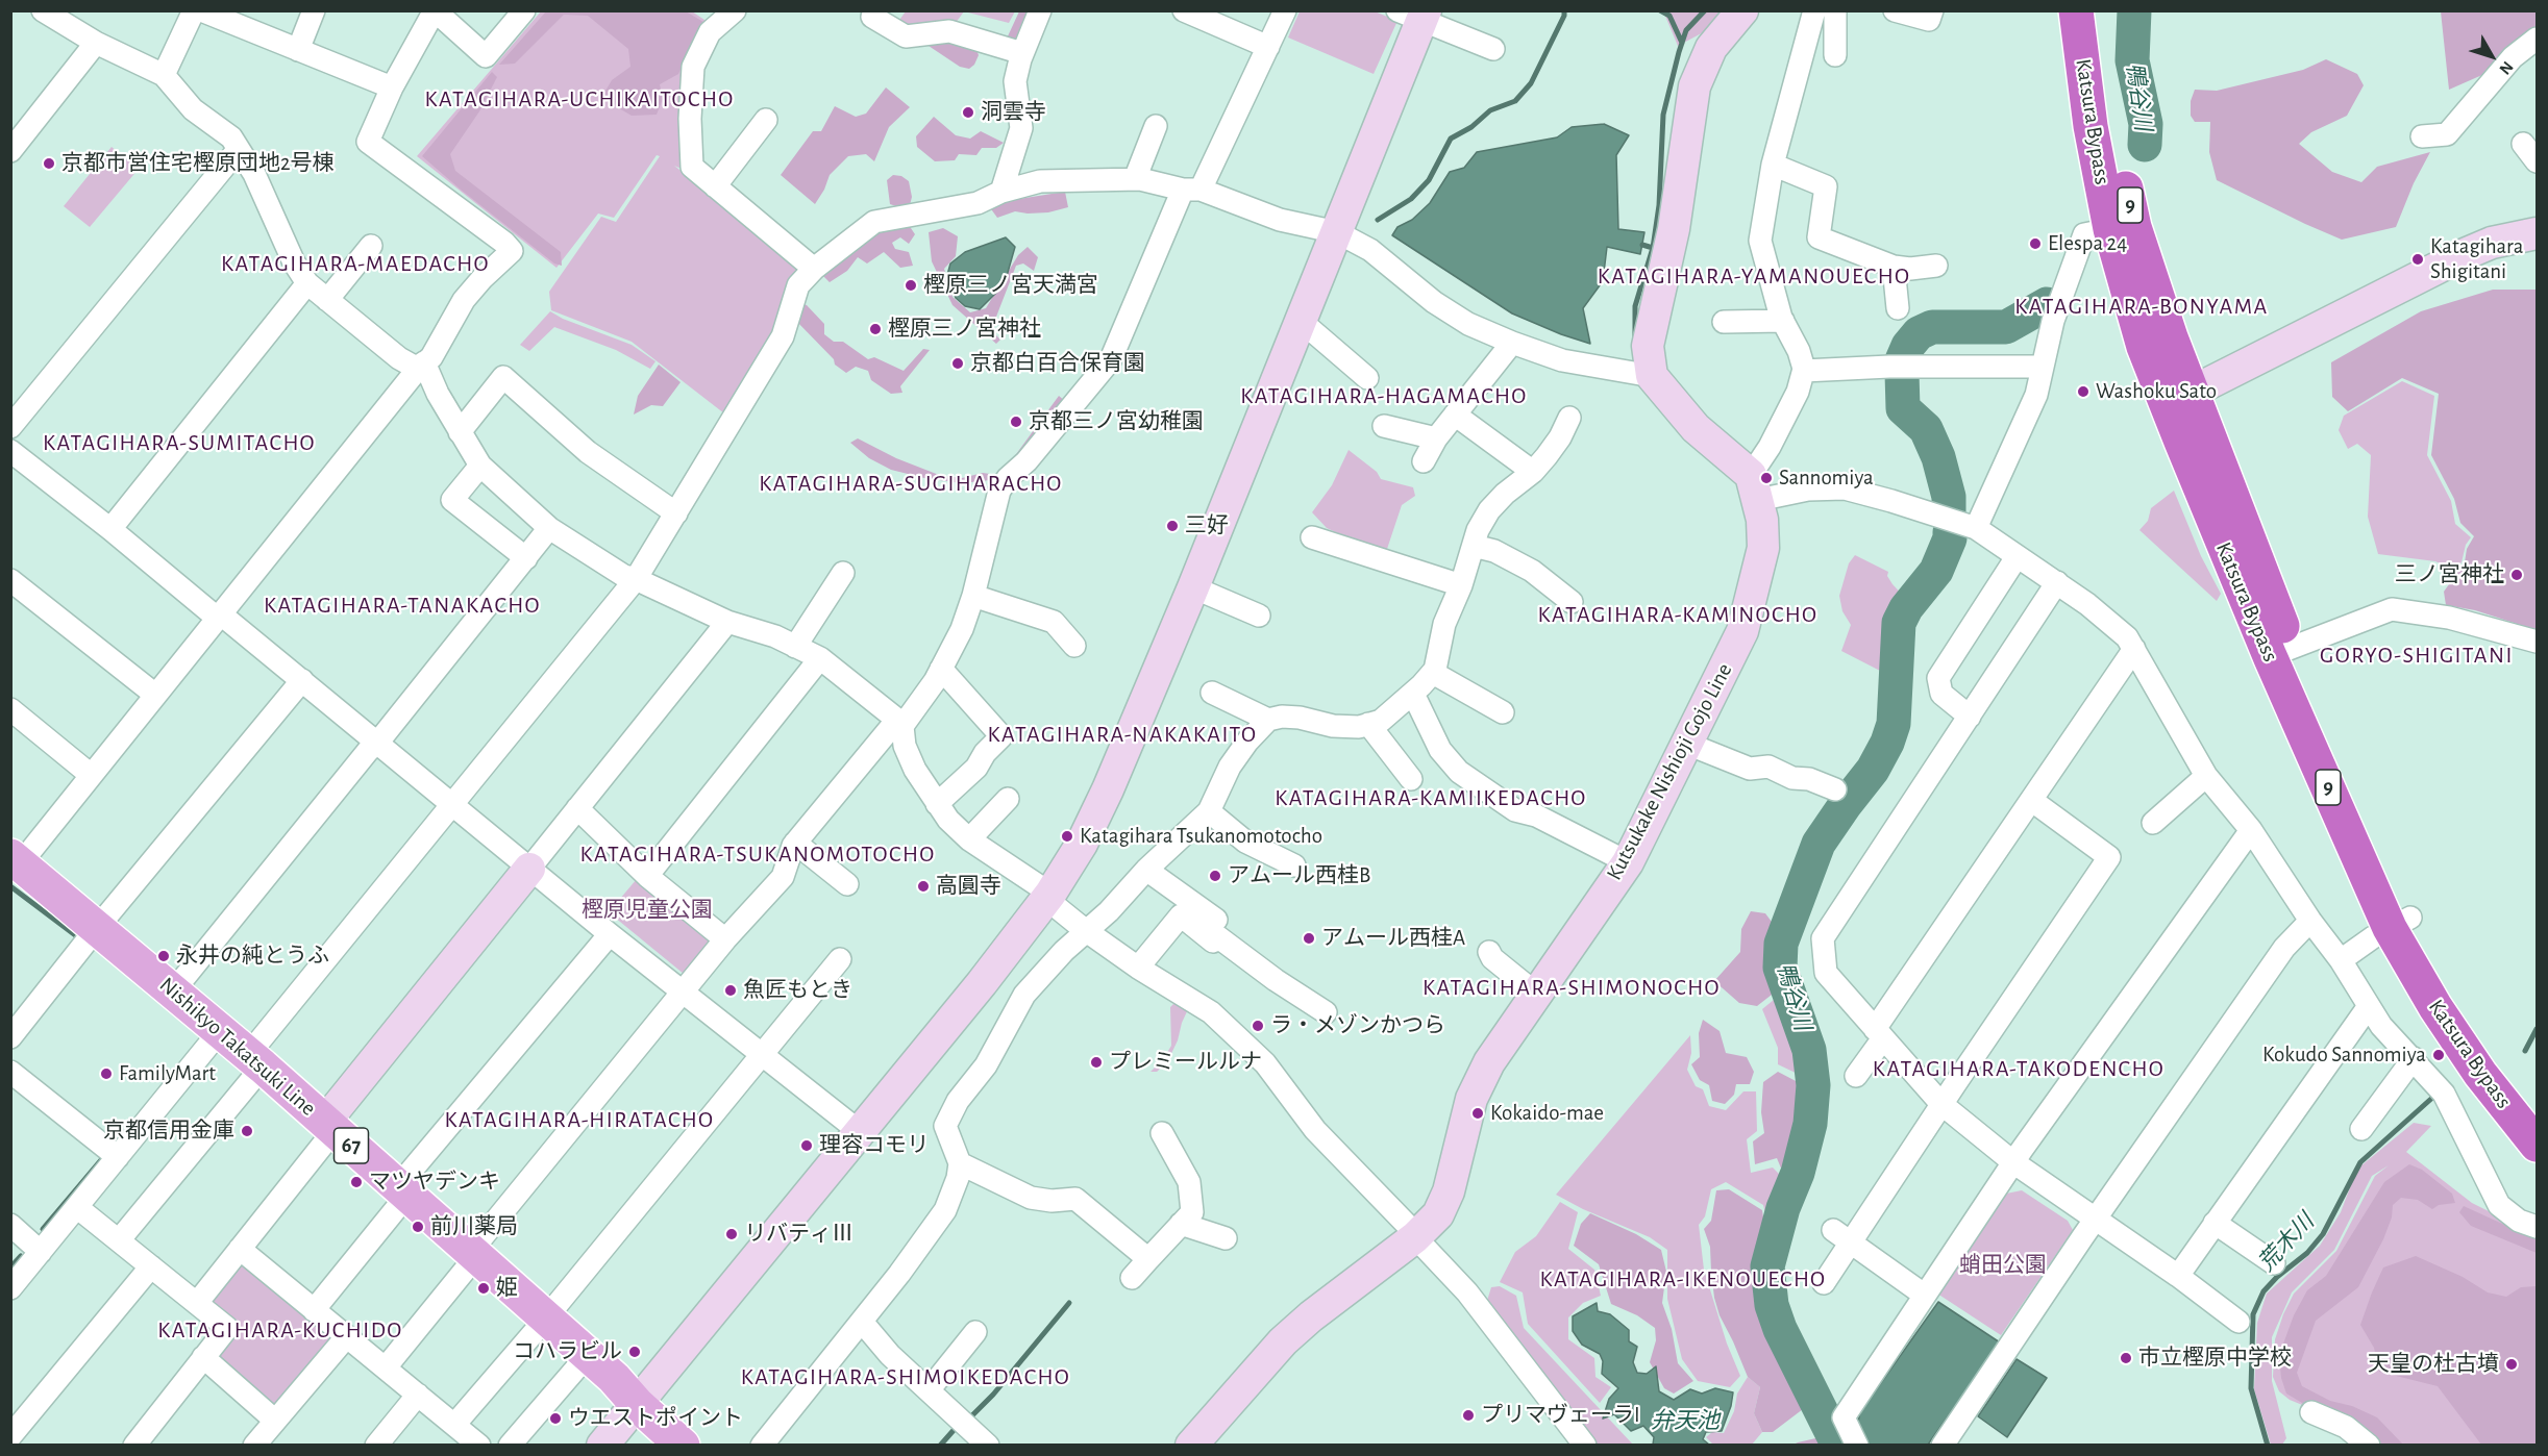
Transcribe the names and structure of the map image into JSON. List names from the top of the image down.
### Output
{
  "streets": {
    "highway": ["Katsura Bypass", "9"],
    "main road": ["Nishikyo Takatsuki Line", "67"],
    "street": ["Kutsukake Nishioji Gojo Line"]
  },
  "districts": [
    "KATAGIHARA-UCHIKAITOCHO",
    "KATAGIHARA-MAEDACHO",
    "KATAGIHARA-YAMANOUECHO",
    "KATAGIHARA-BONYAMA",
    "KATAGIHARA-HAGAMACHO",
    "KATAGIHARA-SUMITACHO",
    "KATAGIHARA-SUGIHARACHO",
    "KATAGIHARA-TANAKACHO",
    "KATAGIHARA-KAMINOCHO",
    "GORYO-SHIGITANI",
    "KATAGIHARA-NAKAKAITO",
    "KATAGIHARA-KAMIIKEDACHO",
    "KATAGIHARA-TSUKANOMOTOCHO",
    "KATAGIHARA-SHIMONOCHO",
    "KATAGIHARA-TAKODENCHO",
    "KATAGIHARA-HIRATACHO",
    "KATAGIHARA-IKENOUECHO",
    "KATAGIHARA-KUCHIDO",
    "KATAGIHARA-SHIMOIKEDACHO"
  ],
  "water": ["鴨谷川", "荒木川", "弁天池"],
  "parks": ["樫原児童公園", "蛸田公園"],
  "places": [
    "洞雲寺",
    "京都市営住宅樫原団地2号棟",
    "Elespa 24",
    "Katagihara Shigitani",
    "樫原三ノ宮天満宮",
    "樫原三ノ宮神社",
    "京都白百合保育園",
    "Washoku Sato",
    "京都三ノ宮幼稚園",
    "Sannomiya",
    "三好",
    "三ノ宮神社",
    "Katagihara Tsukanomotocho",
    "アムール西桂B",
    "高圓寺",
    "アムール西桂A",
    "永井の純とうふ",
    "魚匠もとき",
    "ラ・メゾンかつら",
    "Kokudo Sannomiya",
    "プレミールルナ",
    "FamilyMart",
    "Kokaido-mae",
    "京都信用金庫",
    "理容コモリ",
    "マツヤデンキ",
    "前川薬局",
    "リバティⅢ",
    "姫",
    "コハラビル",
    "市立樫原中学校",
    "天皇の杜古墳",
    "プリマヴェーラI",
    "ウエストポイント"
  ],
  "north": "bottom right"
}
